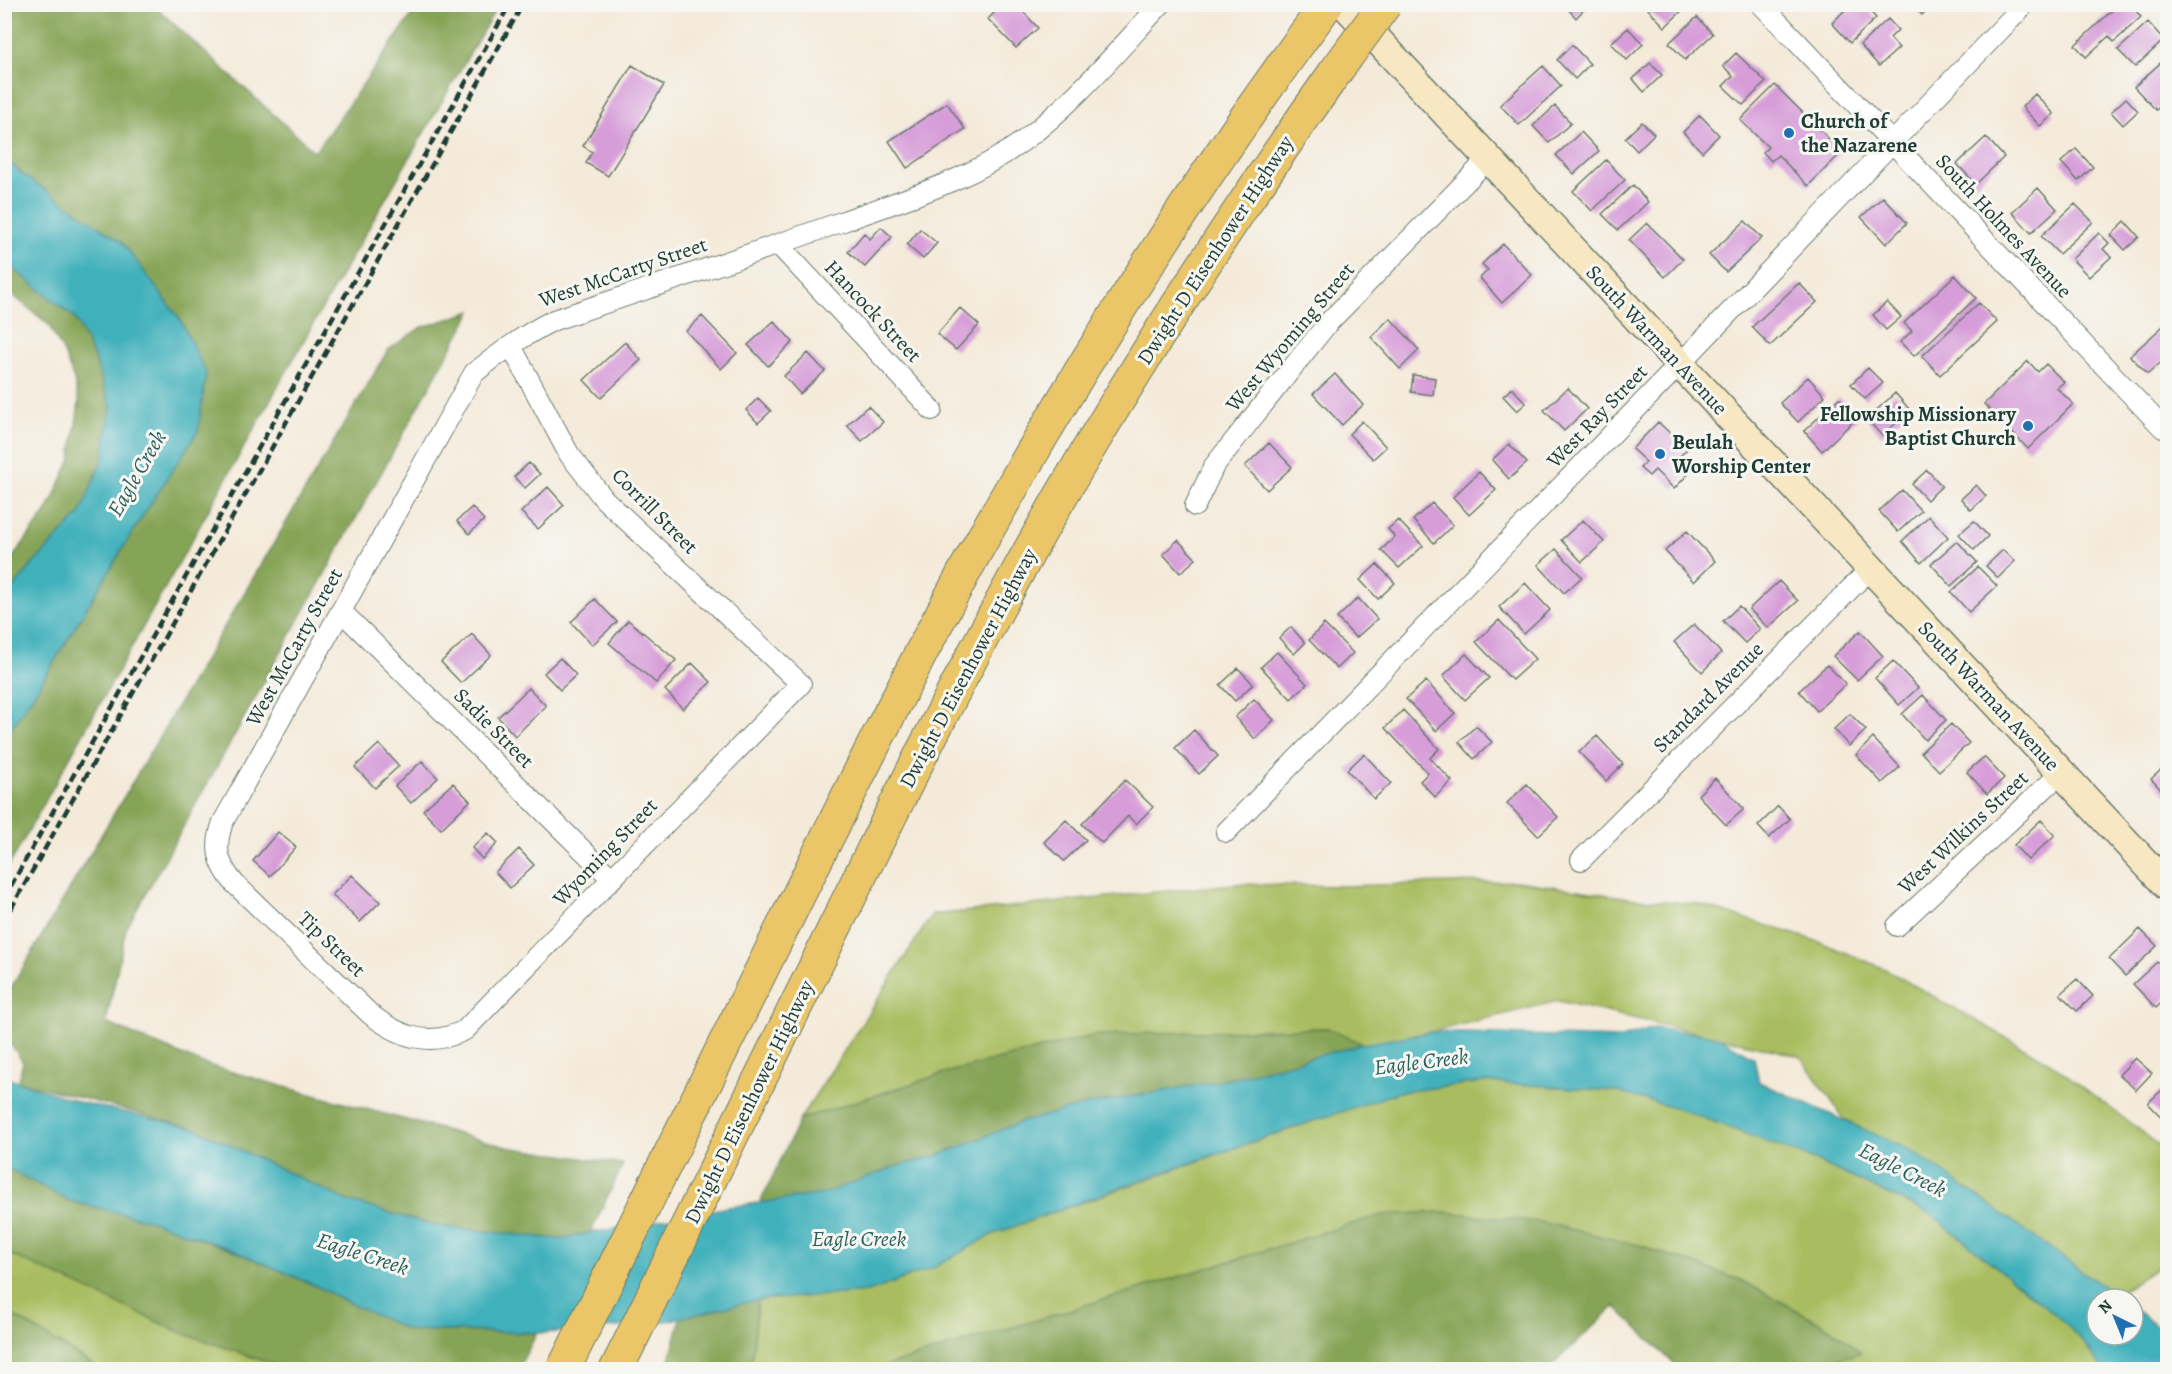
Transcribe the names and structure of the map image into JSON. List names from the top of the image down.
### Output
{
  "streets": {
    "highway": ["Dwight D Eisenhower Highway"],
    "main road": ["South Warman Avenue"],
    "street": [
      "South Holmes Avenue",
      "West McCarty Street",
      "Hancock Street",
      "West Wyoming Street",
      "West Ray Street",
      "Corrill Street",
      "Standard Avenue",
      "Sadie Street",
      "West Wilkins Street",
      "Wyoming Street",
      "Tip Street"
    ]
  },
  "crossings": [
    ["South Holmes Avenue", "West Ray Street"],
    ["West McCarty Street", "Hancock Street"],
    ["West McCarty Street", "Corrill Street"],
    ["West McCarty Street", "Sadie Street"],
    ["West McCarty Street", "Tip Street"],
    ["West Wyoming Street", "South Warman Avenue"],
    ["South Warman Avenue", "West Ray Street"],
    ["South Warman Avenue", "Standard Avenue"],
    ["South Warman Avenue", "West Wilkins Street"],
    ["Corrill Street", "Wyoming Street"],
    ["Sadie Street", "Wyoming Street"],
    ["Wyoming Street", "Tip Street"]
  ],
  "water": ["Eagle Creek"],
  "places": ["Church of the Nazarene", "Fellowship Missionary Baptist Church", "Beulah Worship Center"],
  "north": "top left"
}
